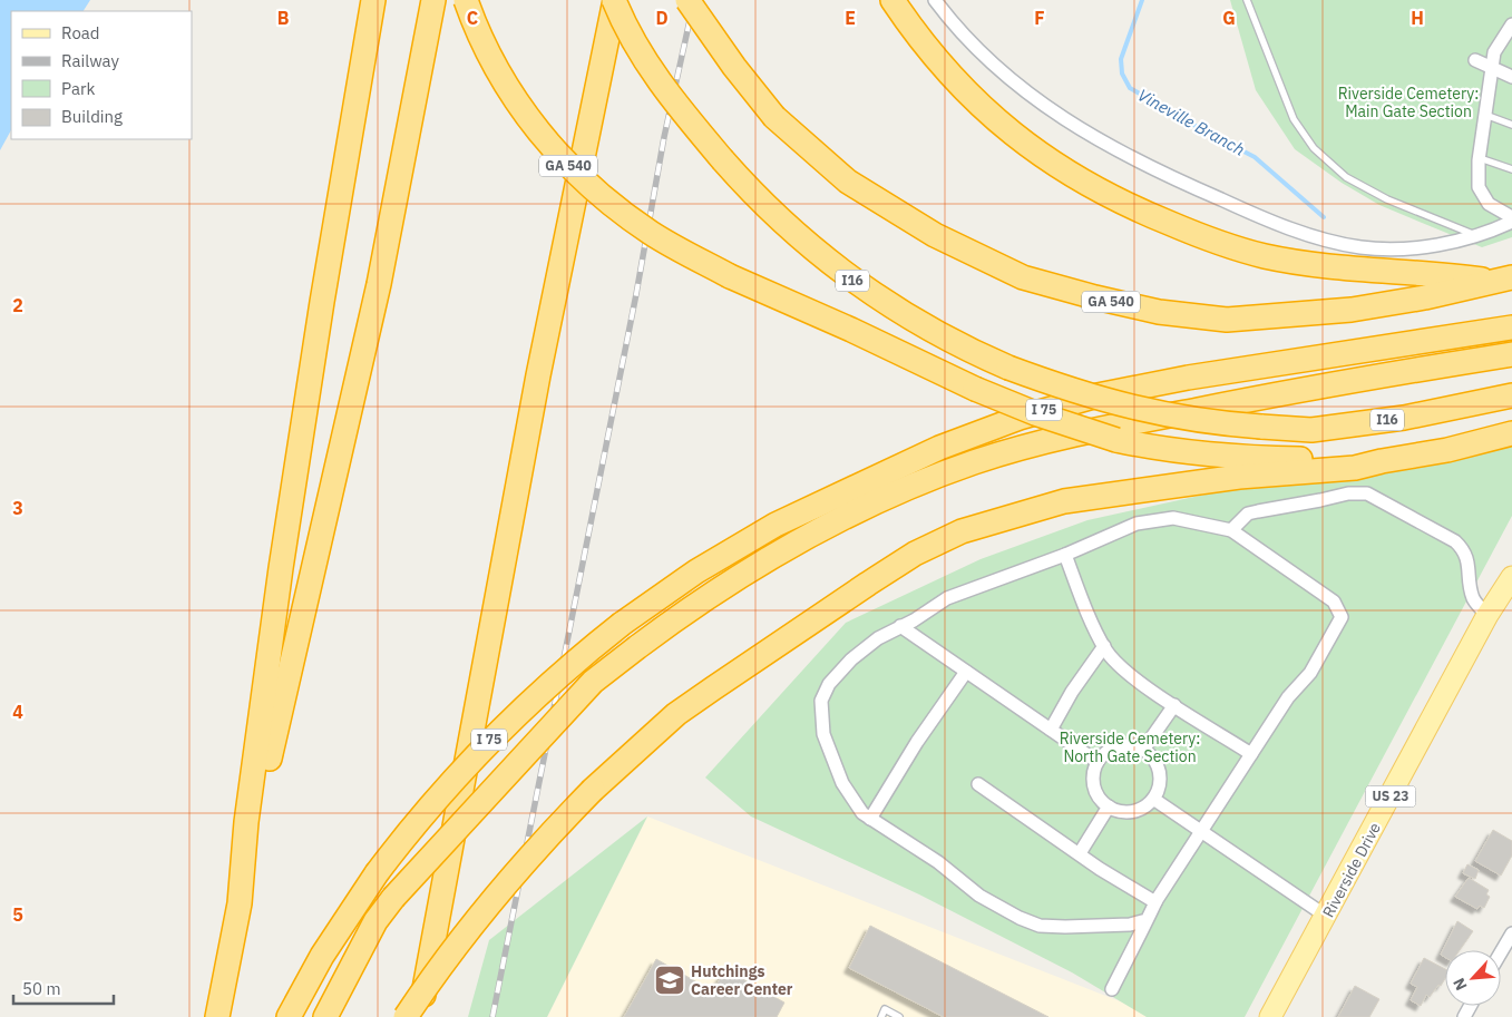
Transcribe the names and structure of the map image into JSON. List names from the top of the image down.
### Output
{
  "streets": {
    "highway": ["GA 540", "I16", "I 75"],
    "main road": ["US 23", "Riverside Drive"]
  },
  "water": ["Vineville Branch"],
  "parks": ["Riverside Cemetery: Main Gate Section", "Riverside Cemetery: North Gate Section"],
  "places": {
    "school or university": ["Hutchings Career Center"]
  },
  "legend": [
    "Road",
    "Railway",
    "Park",
    "Building"
  ],
  "scale_bar": "50 m",
  "north": "bottom left",
  "grid": {
    "columns": [
      "B",
      "C",
      "D",
      "E",
      "F",
      "G",
      "H"
    ],
    "rows": [
      "2",
      "3",
      "4",
      "5"
    ]
  }
}
